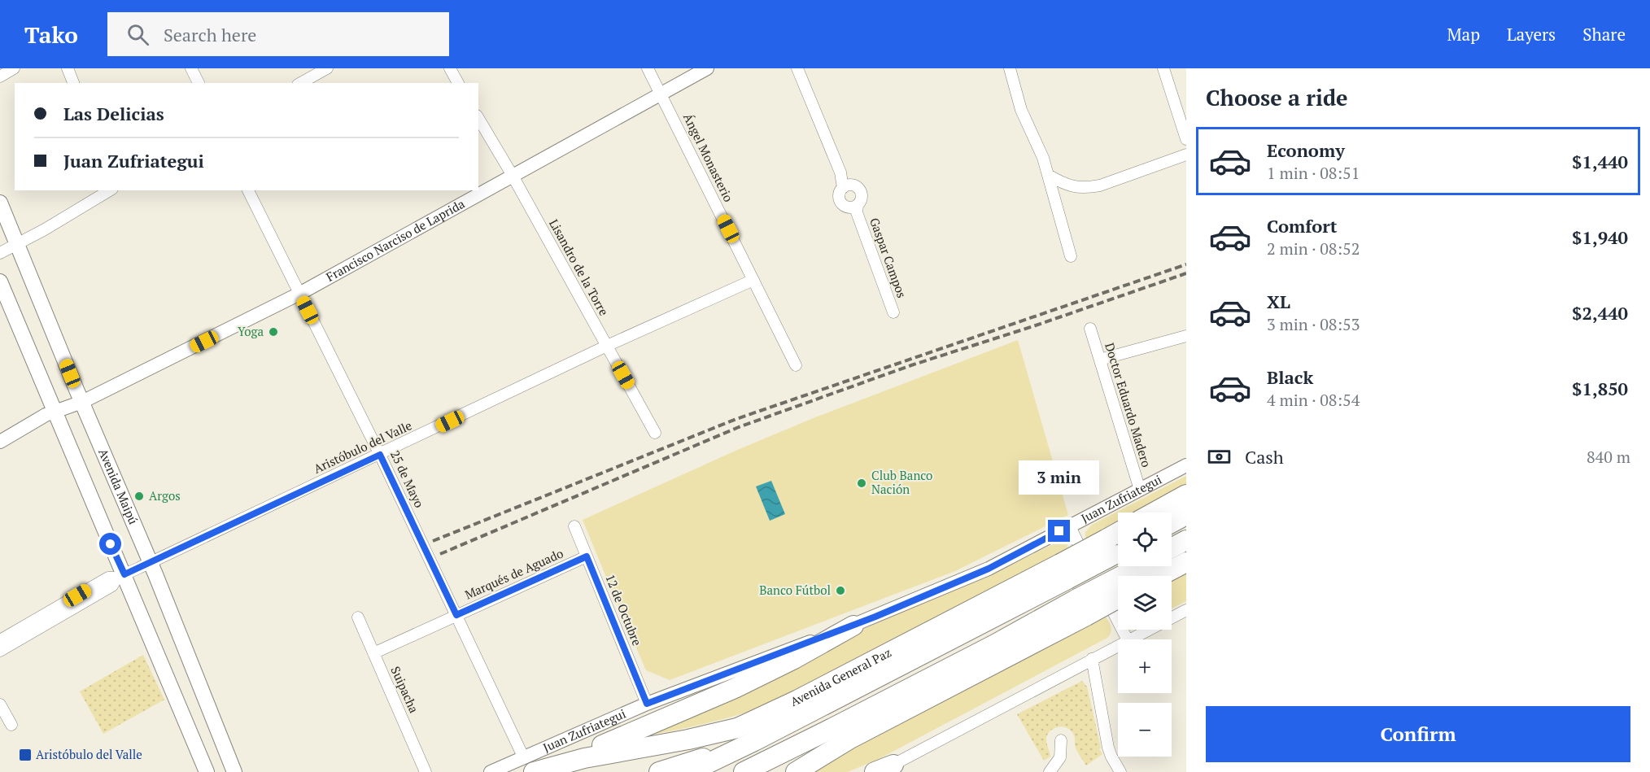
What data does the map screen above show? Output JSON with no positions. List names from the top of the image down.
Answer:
{
  "streets": {
    "highway": ["Avenida General Paz"],
    "main road": ["Avenida Maipú"],
    "street": [
      "Ángel Monasterio",
      "Francisco Narciso de Laprida",
      "Gaspar Campos",
      "Lisandro de la Torre",
      "Doctor Eduardo Madero",
      "Aristóbulo del Valle",
      "25 de Mayo",
      "Juan Zufriategui",
      "Marqués de Aguado",
      "12 de Octubre",
      "Suipacha"
    ]
  },
  "crossings": [
    ["Ángel Monasterio", "Francisco Narciso de Laprida"],
    ["Ángel Monasterio", "Aristóbulo del Valle"],
    ["Francisco Narciso de Laprida", "Lisandro de la Torre"],
    ["Francisco Narciso de Laprida", "25 de Mayo"],
    ["Francisco Narciso de Laprida", "Avenida Maipú"],
    ["Lisandro de la Torre", "Aristóbulo del Valle"],
    ["Doctor Eduardo Madero", "Juan Zufriategui"],
    ["Aristóbulo del Valle", "25 de Mayo"],
    ["Aristóbulo del Valle", "Avenida Maipú"],
    ["25 de Mayo", "Juan Zufriategui"],
    ["25 de Mayo", "Marqués de Aguado"],
    ["25 de Mayo", "Avenida General Paz"],
    ["Juan Zufriategui", "12 de Octubre"],
    ["Juan Zufriategui", "Avenida General Paz"],
    ["Marqués de Aguado", "12 de Octubre"],
    ["Marqués de Aguado", "Suipacha"]
  ],
  "places": {
    "other": [
      "Yoga",
      "Club Banco Nación",
      "Argos",
      "Banco Fútbol"
    ],
    "transit": ["Aristóbulo del Valle"]
  },
  "page": {
    "header": "Tako",
    "search": "Search here",
    "nav": ["Map", "Layers", "Share"],
    "heading": "Choose a ride",
    "banner": ["Las Delicias", "Juan Zufriategui"],
    "list": [
      {
        "name": "Economy",
        "note": "1 min · 08:51",
        "value": "$1,440"
      },
      {
        "name": "Comfort",
        "note": "2 min · 08:52",
        "value": "$1,940"
      },
      {
        "name": "XL",
        "note": "3 min · 08:53",
        "value": "$2,440"
      },
      {
        "name": "Black",
        "note": "4 min · 08:54",
        "value": "$1,850"
      }
    ],
    "pay": ["Cash", "840 m"],
    "bubble": "3 min",
    "map_buttons": ["+", "−"],
    "buttons": "Confirm"
  }
}
